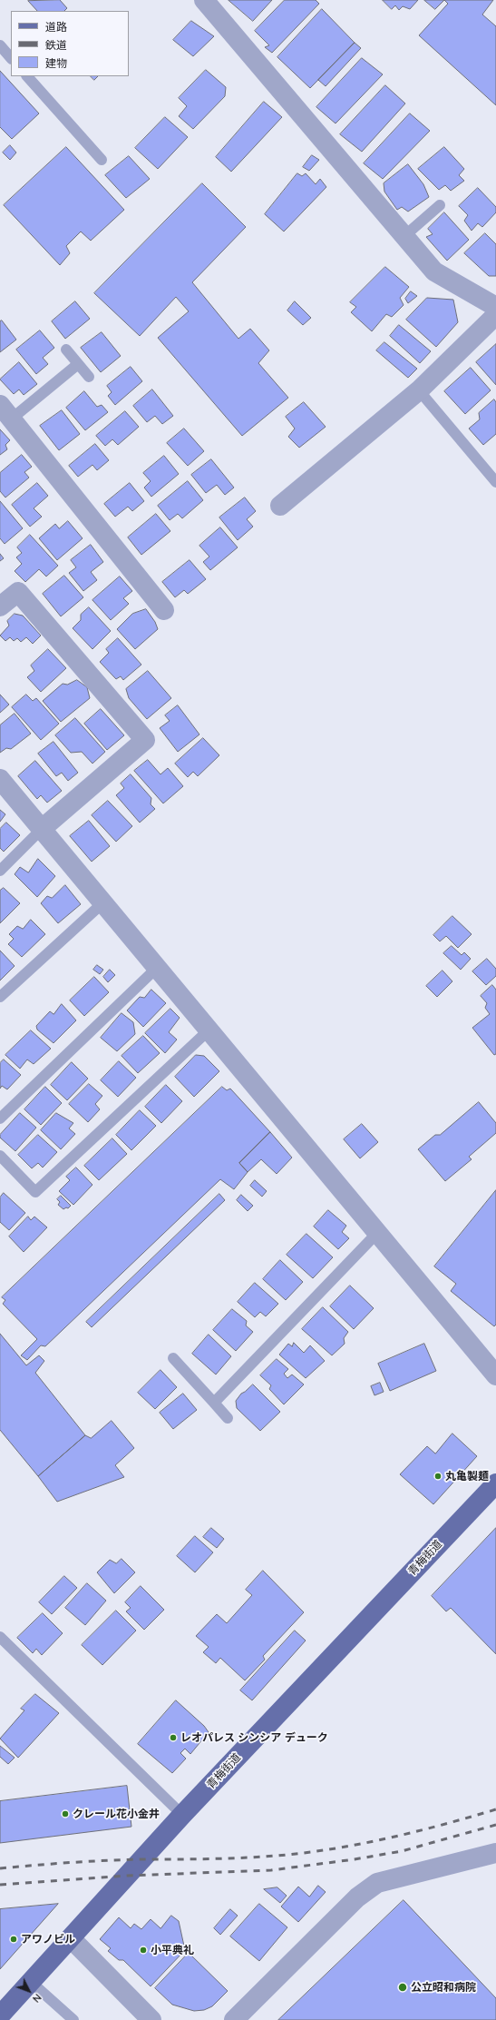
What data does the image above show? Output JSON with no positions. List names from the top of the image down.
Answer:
{
  "streets": {
    "main road": ["青梅街道"]
  },
  "places": [
    "丸亀製麺",
    "レオパレス シンシア デューク",
    "クレール花小金井",
    "アワノビル",
    "小平典礼",
    "公立昭和病院"
  ],
  "legend": ["道路", "鉄道", "建物"],
  "north": "bottom right"
}
